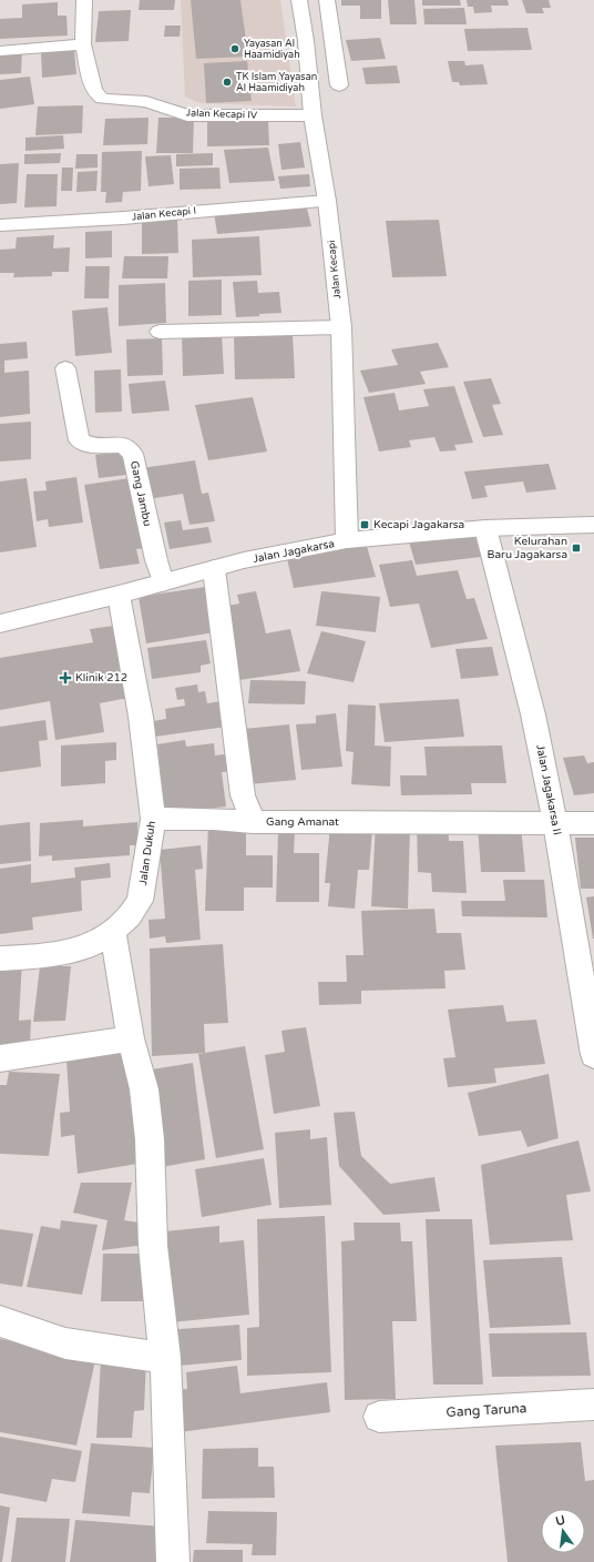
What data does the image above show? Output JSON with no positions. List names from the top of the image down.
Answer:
{
  "streets": {
    "street": [
      "Jalan Kecapi IV",
      "Jalan Kecapi I",
      "Jalan Kecapi",
      "Gang Jambu",
      "Jalan Jagakarsa",
      "Jalan Jagakarsa II",
      "Gang Amanat",
      "Jalan Dukuh",
      "Gang Taruna"
    ]
  },
  "crossings": [
    ["Jalan Kecapi IV", "Jalan Kecapi"],
    ["Jalan Kecapi I", "Jalan Kecapi"],
    ["Jalan Kecapi", "Jalan Jagakarsa"],
    ["Gang Jambu", "Jalan Jagakarsa"],
    ["Jalan Jagakarsa", "Jalan Jagakarsa II"],
    ["Jalan Jagakarsa", "Gang Amanat"],
    ["Jalan Jagakarsa", "Jalan Dukuh"],
    ["Jalan Jagakarsa II", "Gang Amanat"]
  ],
  "places": {
    "other": ["Yayasan Al Haamidiyah", "TK Islam Yayasan Al Haamidiyah"],
    "transit": ["Kecapi Jagakarsa", "Kelurahan Baru Jagakarsa"],
    "health": ["Klinik 212"]
  },
  "north": "top"
}
